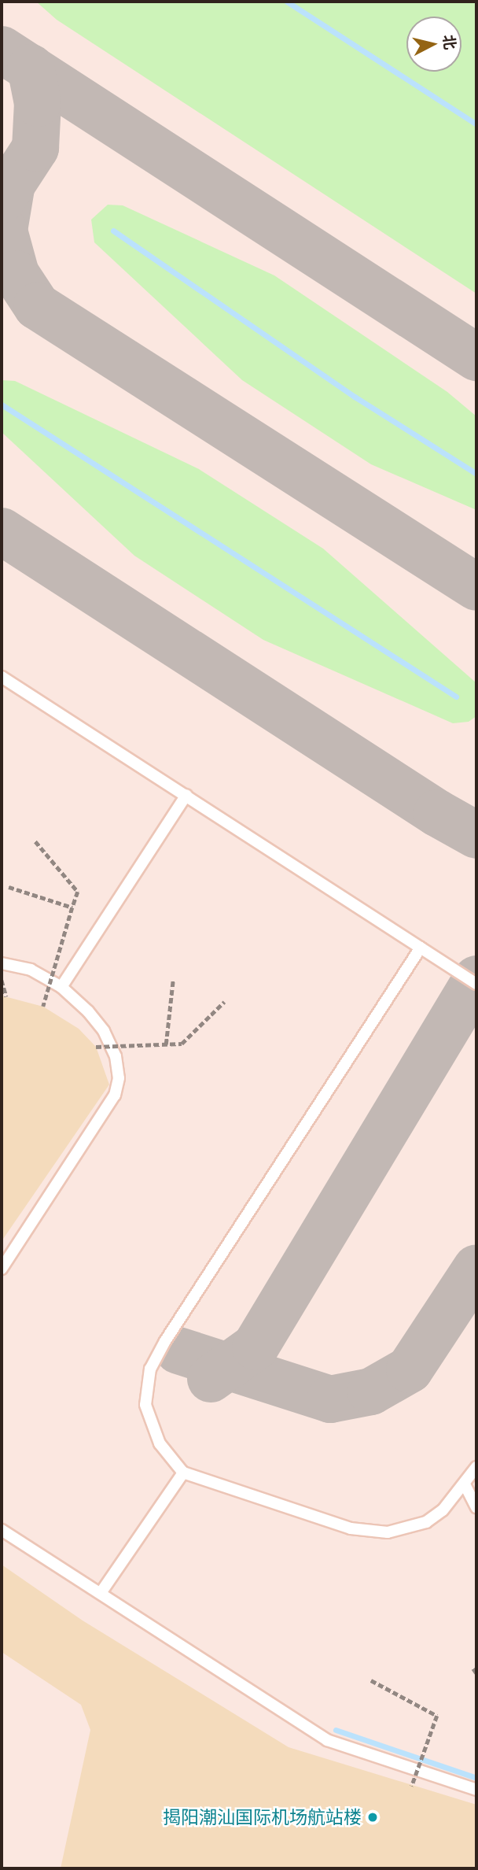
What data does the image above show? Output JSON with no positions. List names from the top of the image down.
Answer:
{
  "places": ["揭阳潮汕国际机场航站楼"],
  "north": "right"
}
